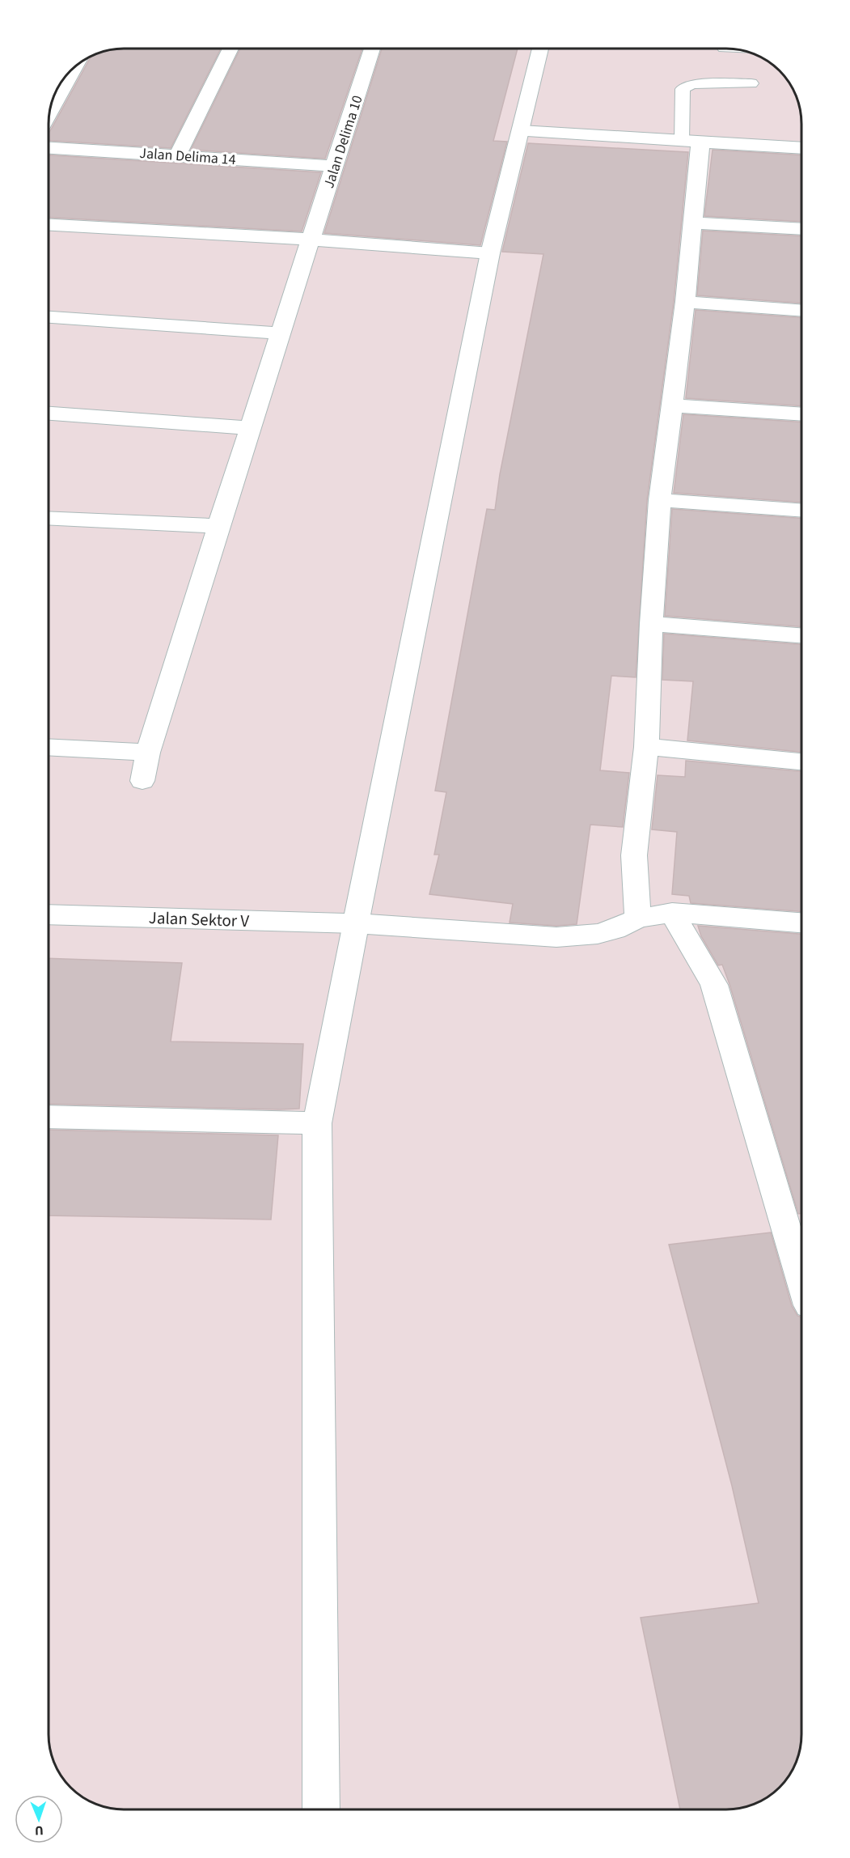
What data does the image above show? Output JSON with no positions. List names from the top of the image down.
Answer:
{
  "streets": {
    "street": ["Jalan Delima 10", "Jalan Delima 14", "Jalan Sektor V"]
  },
  "crossings": [
    ["Jalan Delima 10", "Jalan Delima 14"]
  ],
  "north": "bottom"
}
